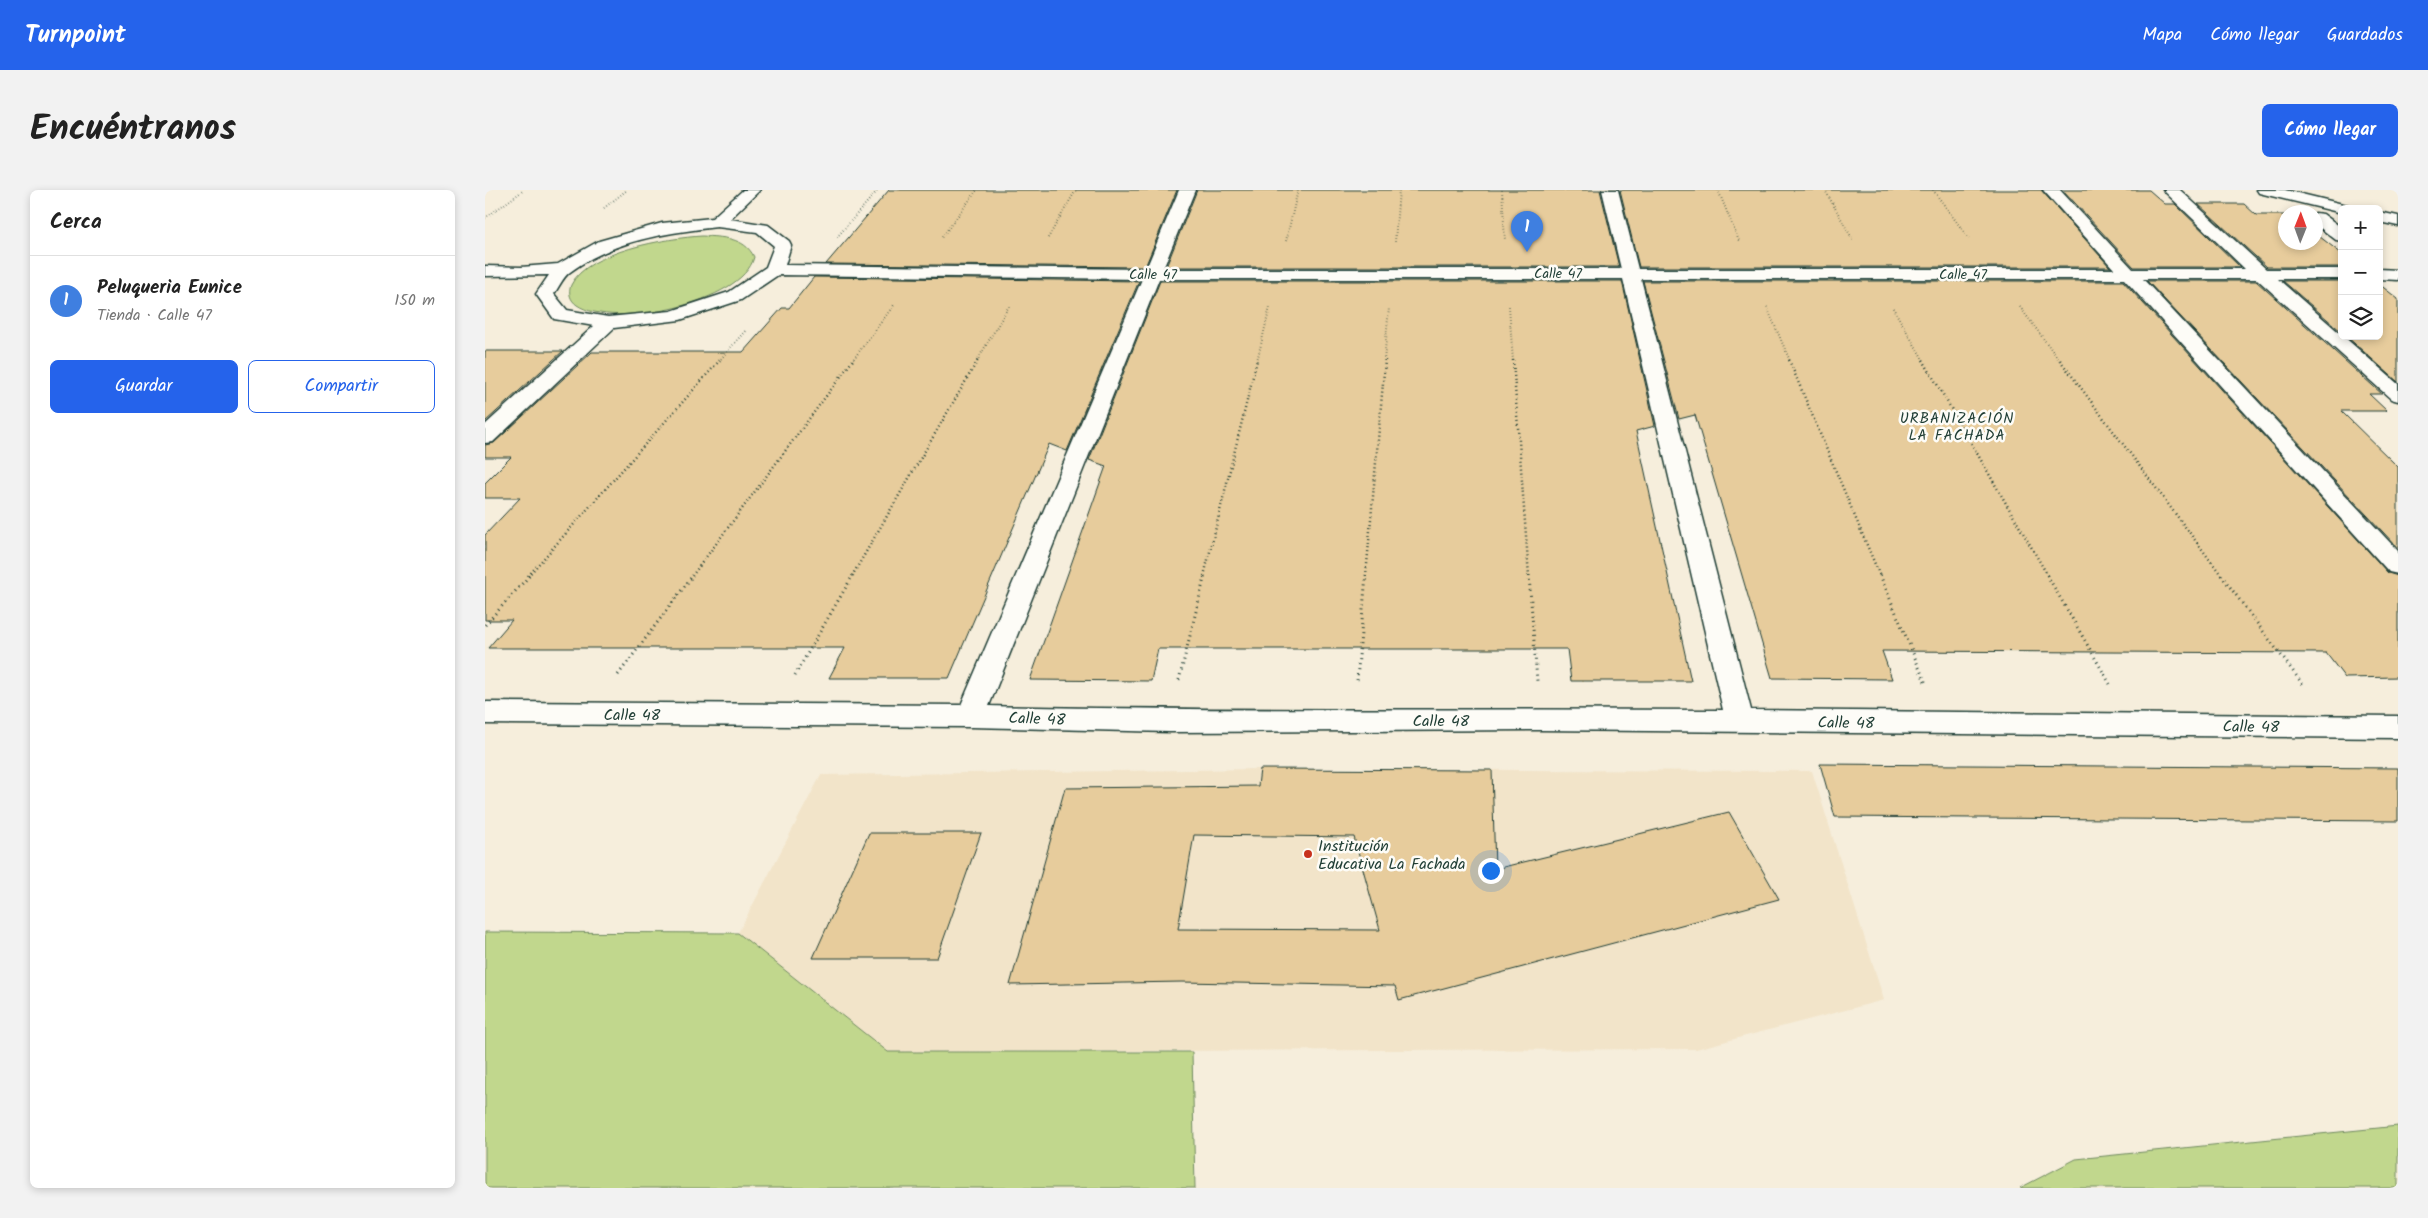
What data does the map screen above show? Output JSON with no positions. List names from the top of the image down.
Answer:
{
  "streets": {
    "street": ["Calle 47", "Calle 48"]
  },
  "districts": ["URBANIZACIÓN LA FACHADA"],
  "places": ["Institución Educativa La Fachada"],
  "north": "top",
  "page": {
    "header": "Turnpoint",
    "nav": ["Mapa", "Cómo llegar", "Guardados"],
    "title": "Encuéntranos",
    "buttons": [
      "Cómo llegar",
      ["Guardar", "Compartir"]
    ],
    "heading": "Cerca",
    "map_buttons": ["+", "−"],
    "pins": "1",
    "list": [
      {
        "mark": "1",
        "name": "Peluqueria Eunice",
        "note": "Tienda · Calle 47",
        "value": "150 m"
      }
    ]
  }
}
